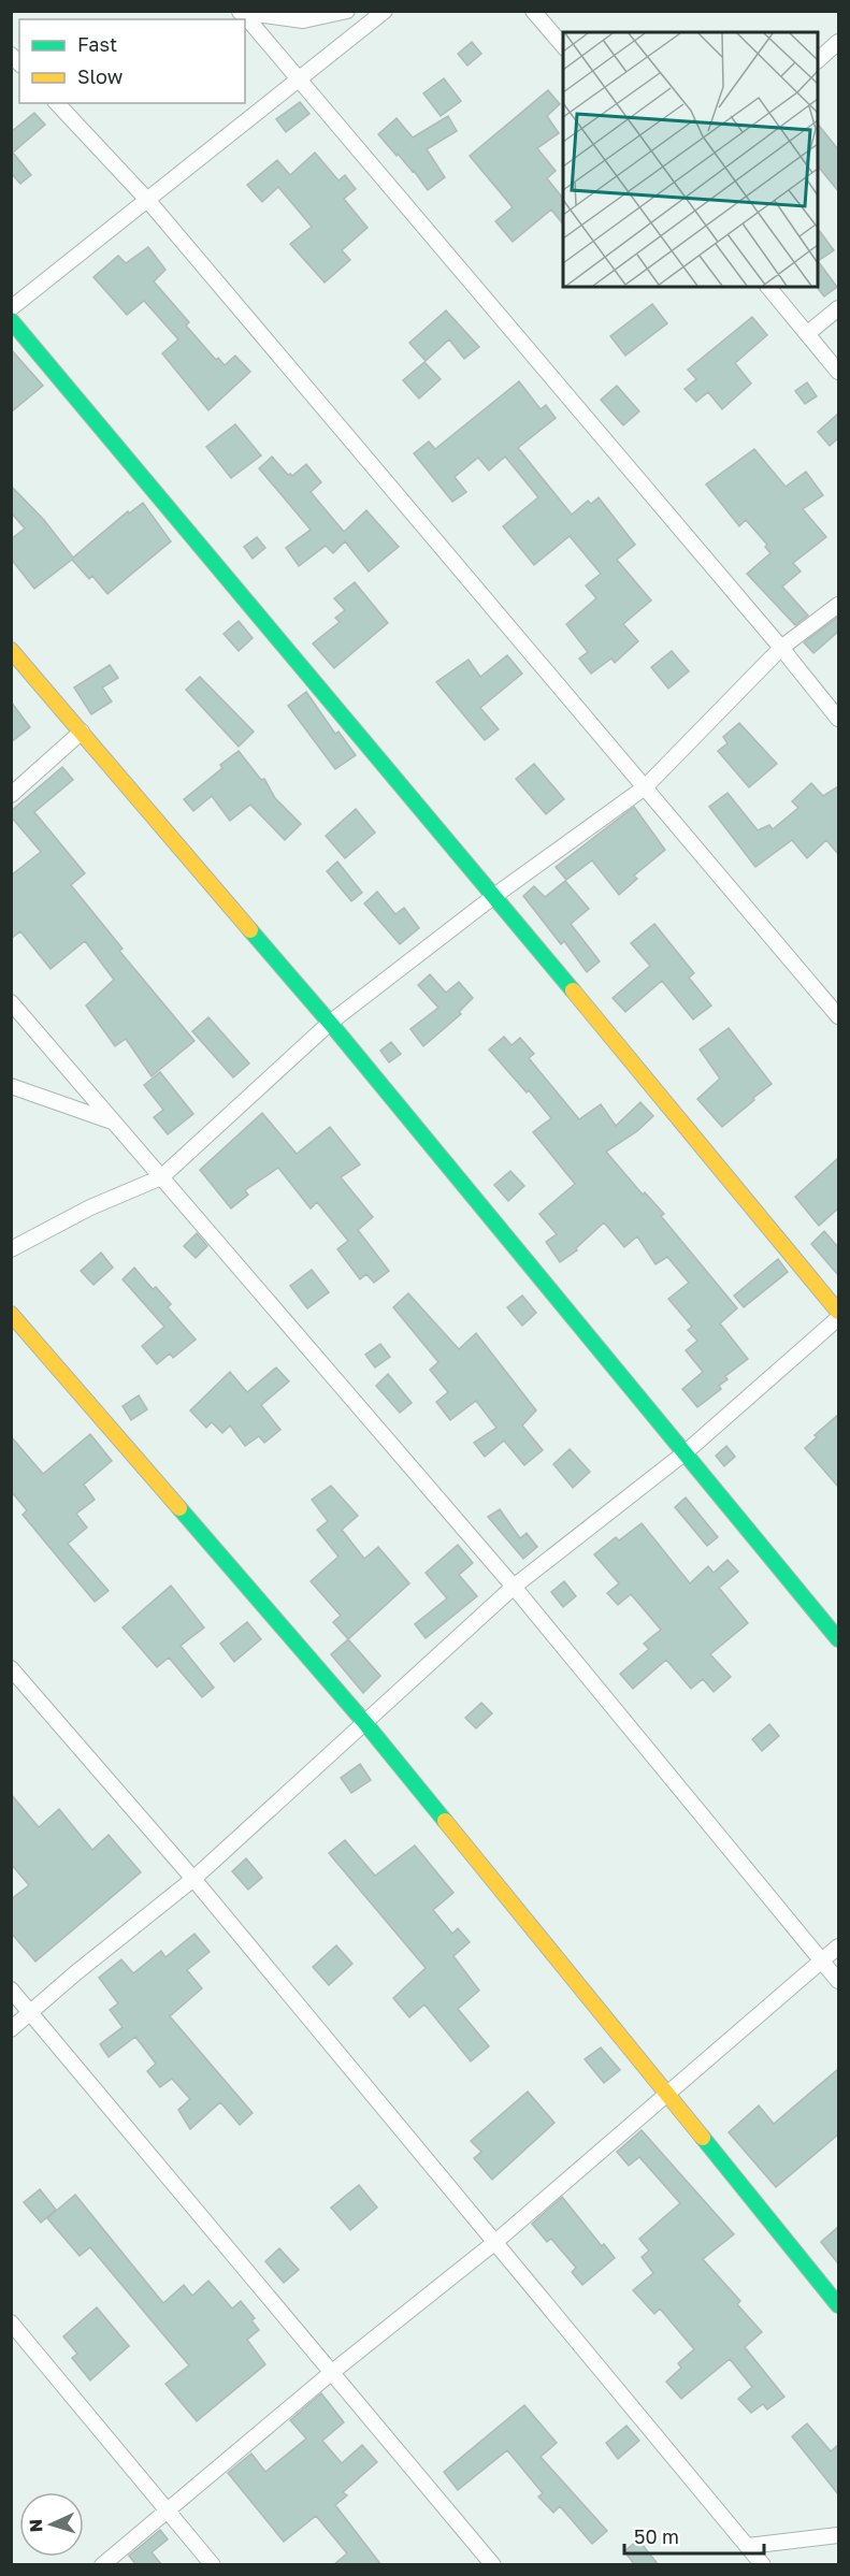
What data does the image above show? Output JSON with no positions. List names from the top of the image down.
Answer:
{
  "legend": ["Fast", "Slow"],
  "scale_bar": "50 m",
  "north": "left"
}
